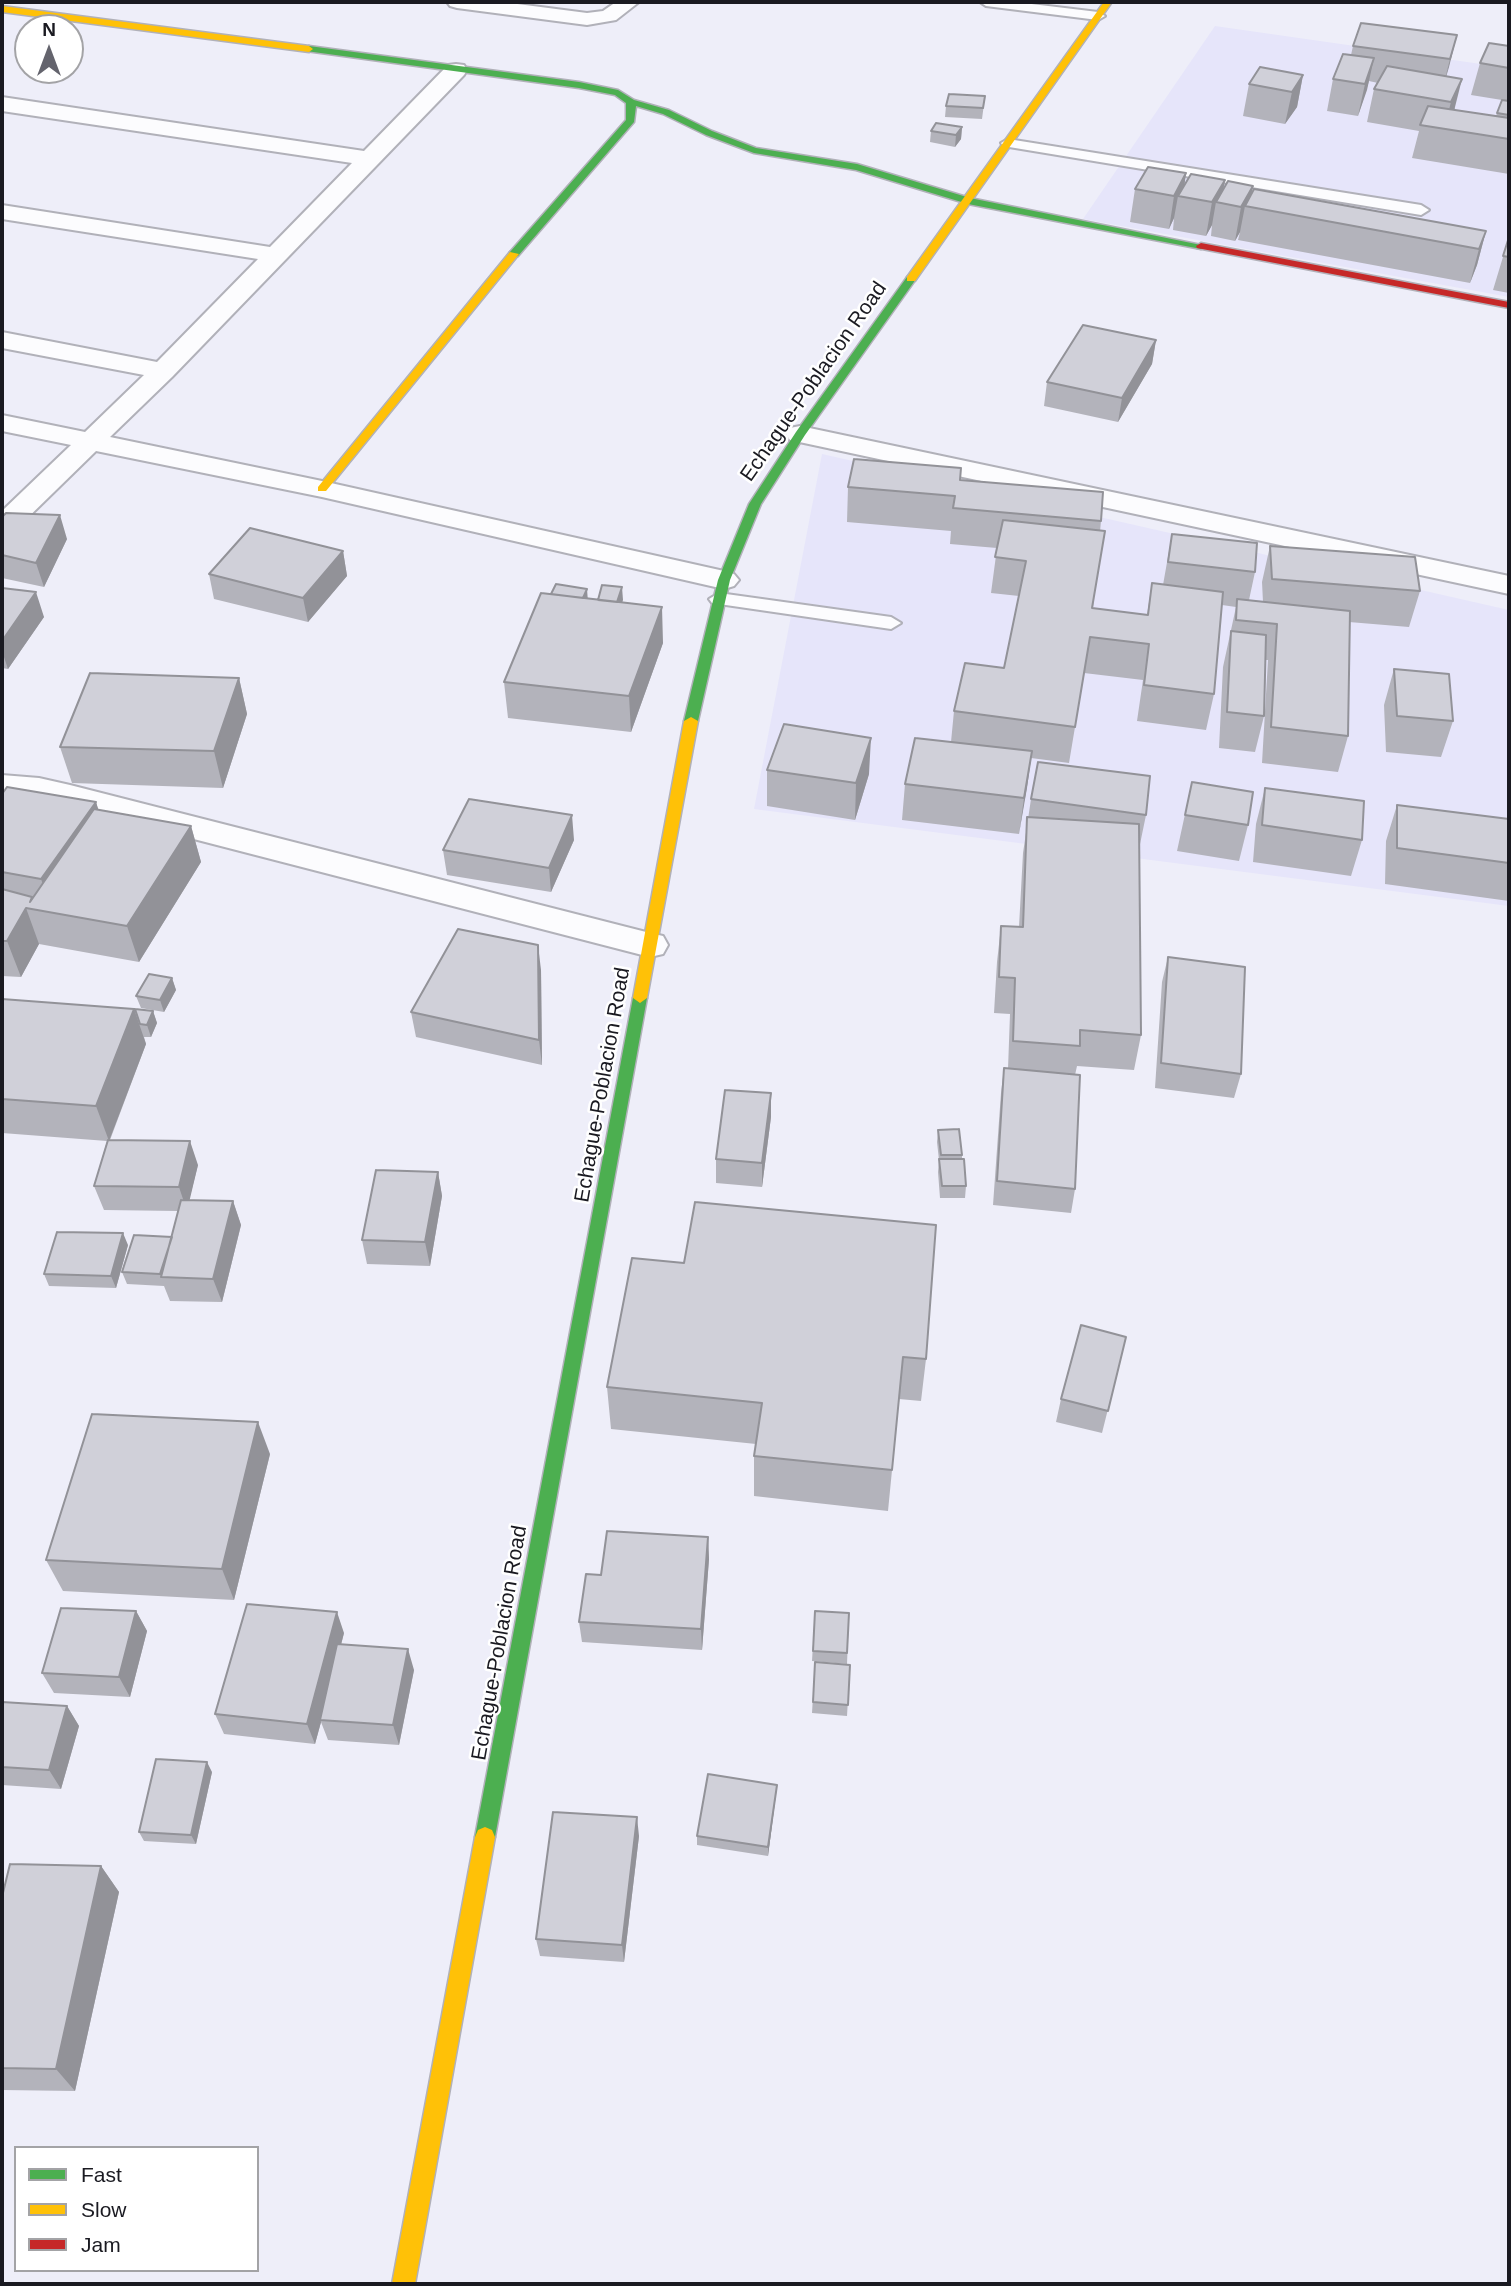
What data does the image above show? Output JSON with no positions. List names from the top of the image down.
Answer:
{
  "streets": {
    "street": ["Echague-Poblacion Road"]
  },
  "legend": ["Fast", "Slow", "Jam"],
  "north": "top"
}
